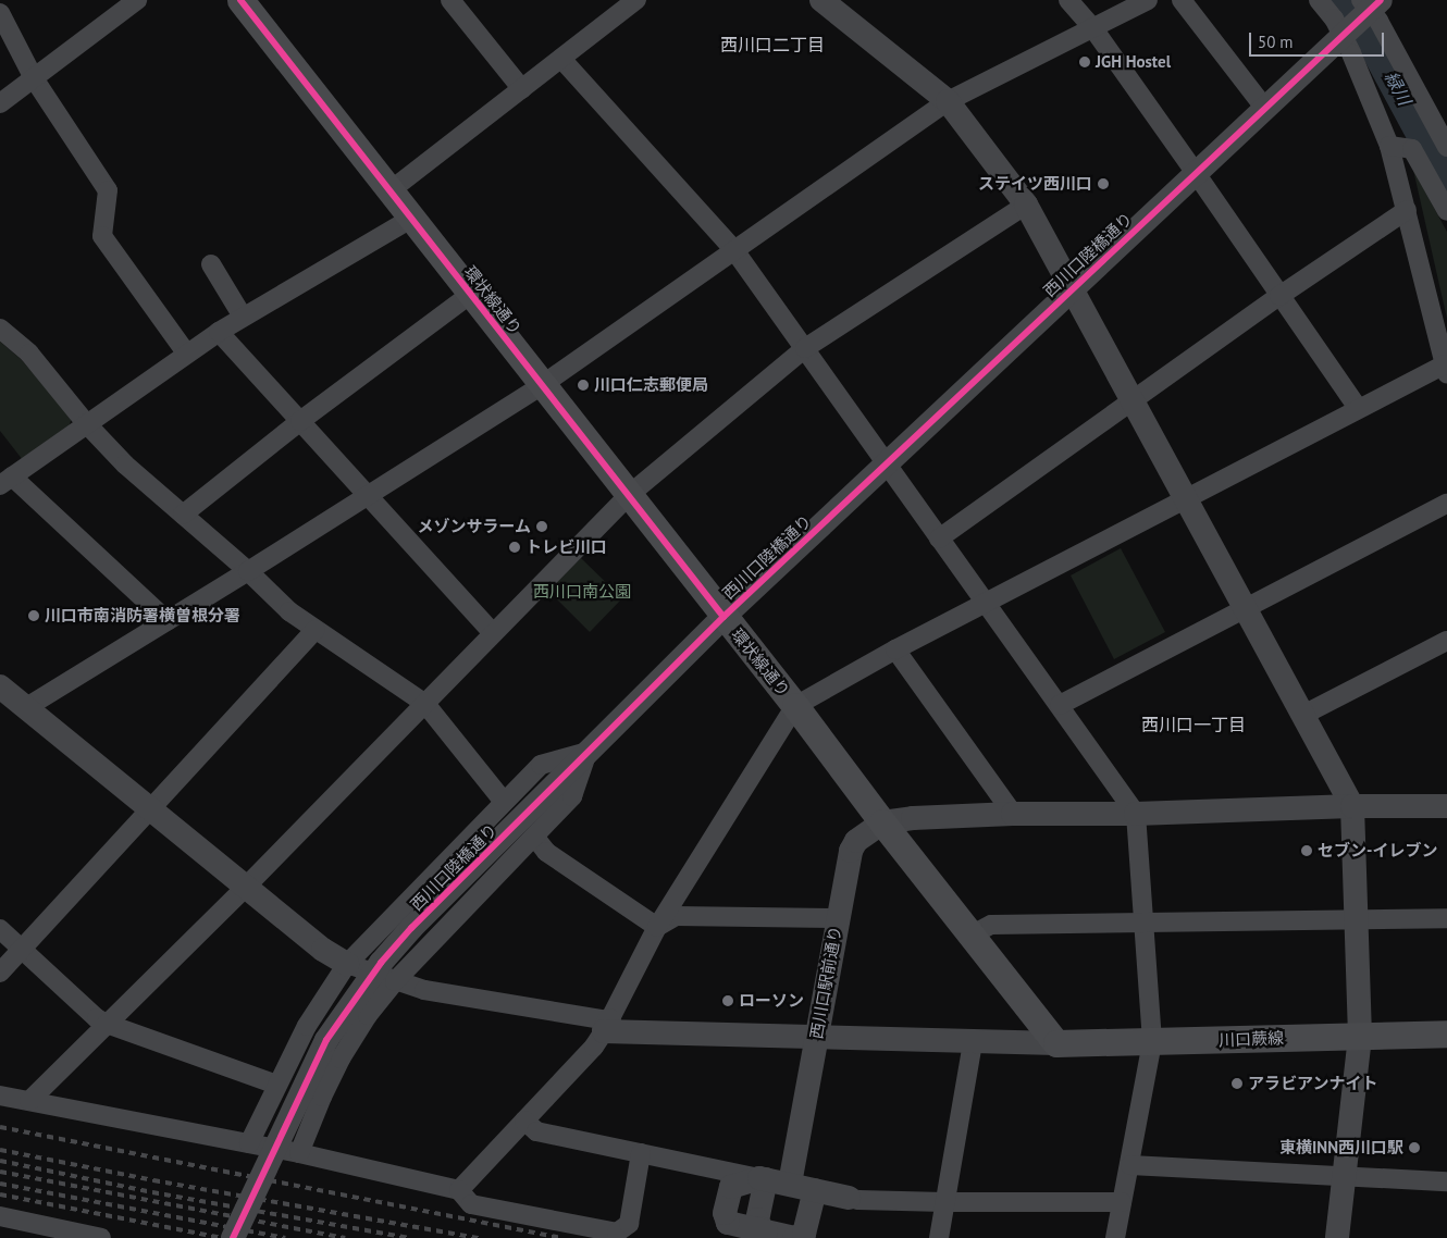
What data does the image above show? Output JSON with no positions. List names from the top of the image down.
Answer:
{
  "streets": {
    "main road": ["環状線通り", "川口蕨線"],
    "street": ["西川口陸橋通り", "西川口駅前通り"]
  },
  "crossings": [
    ["西川口陸橋通り", "環状線通り"],
    ["環状線通り", "西川口駅前通り"],
    ["環状線通り", "川口蕨線"]
  ],
  "districts": ["西川口二丁目", "西川口一丁目"],
  "water": ["緑川"],
  "parks": ["西川口南公園"],
  "places": [
    "JGH Hostel",
    "ステイツ西川口",
    "川口仁志郵便局",
    "メゾンサラーム",
    "トレビ川口",
    "川口市南消防署横曽根分署",
    "セブン-イレブン",
    "ローソン",
    "アラビアンナイト",
    "東横INN西川口駅"
  ],
  "scale_bar": "50 m"
}
